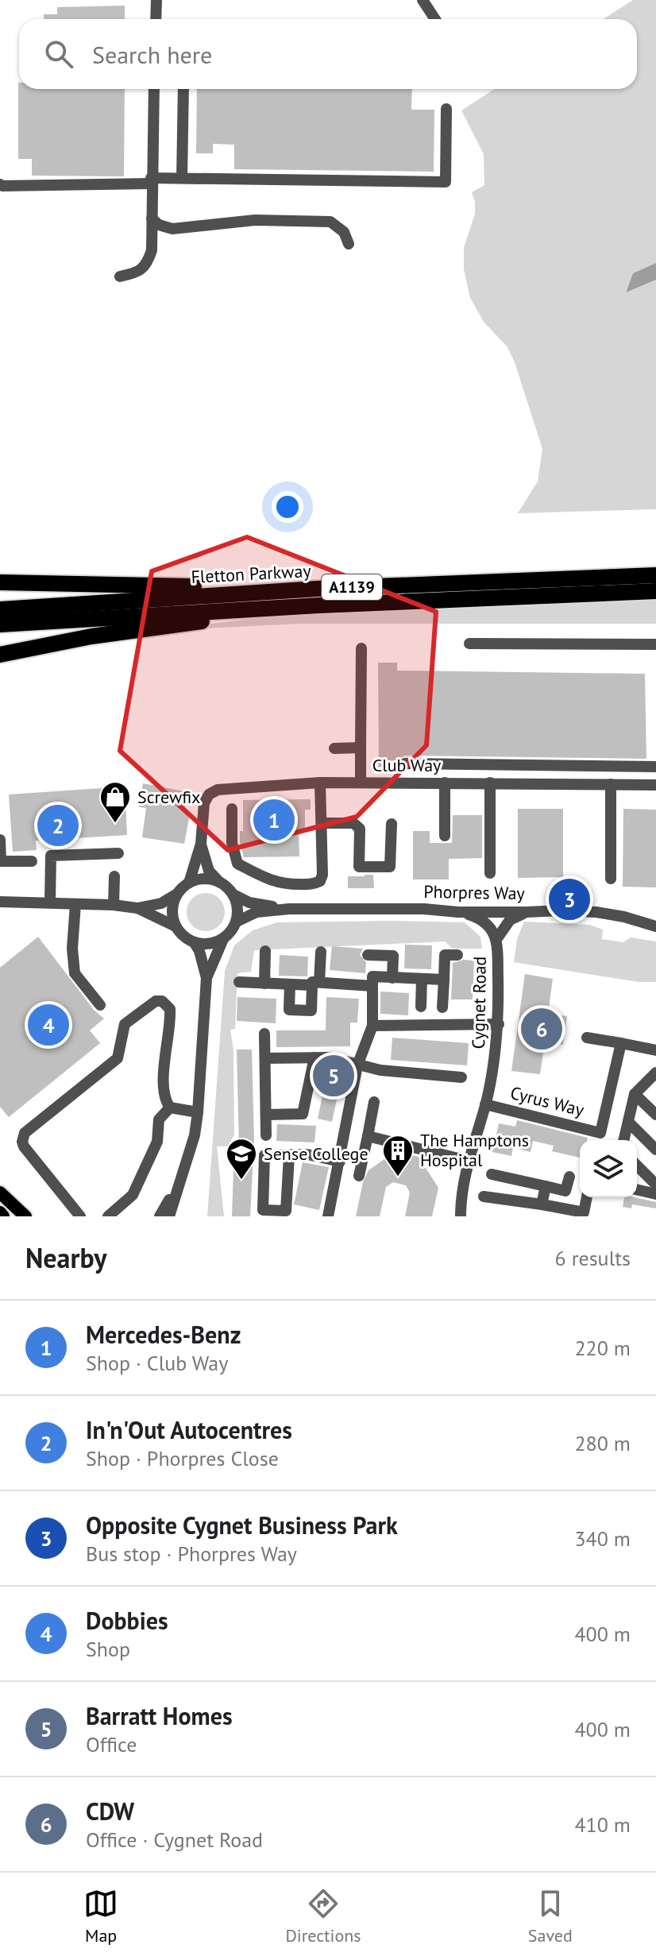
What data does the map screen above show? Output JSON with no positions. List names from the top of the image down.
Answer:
{
  "streets": {
    "highway": ["Fletton Parkway", "A1139"],
    "street": [
      "Club Way",
      "Phorpres Way",
      "Cygnet Road",
      "Cyrus Way"
    ]
  },
  "crossings": [
    ["Club Way", "Phorpres Way"],
    ["Phorpres Way", "Cygnet Road"],
    ["Cygnet Road", "Cyrus Way"]
  ],
  "places": {
    "shop": ["Screwfix"],
    "building": ["The Hamptons Hospital"],
    "school or university": ["Sense College"]
  },
  "page": {
    "search": "Search here",
    "pins": [
      "1",
      "2",
      "3",
      "4",
      "6",
      "5"
    ],
    "heading": ["Nearby", "6 results"],
    "list": [
      {
        "mark": "1",
        "name": "Mercedes-Benz",
        "note": "Shop · Club Way",
        "value": "220 m"
      },
      {
        "mark": "2",
        "name": "In'n'Out Autocentres",
        "note": "Shop · Phorpres Close",
        "value": "280 m"
      },
      {
        "mark": "3",
        "name": "Opposite Cygnet Business Park",
        "note": "Bus stop · Phorpres Way",
        "value": "340 m"
      },
      {
        "mark": "4",
        "name": "Dobbies",
        "note": "Shop",
        "value": "400 m"
      },
      {
        "mark": "5",
        "name": "Barratt Homes",
        "note": "Office",
        "value": "400 m"
      },
      {
        "mark": "6",
        "name": "CDW",
        "note": "Office · Cygnet Road",
        "value": "410 m"
      }
    ],
    "nav": ["Map", "Directions", "Saved"]
  }
}
